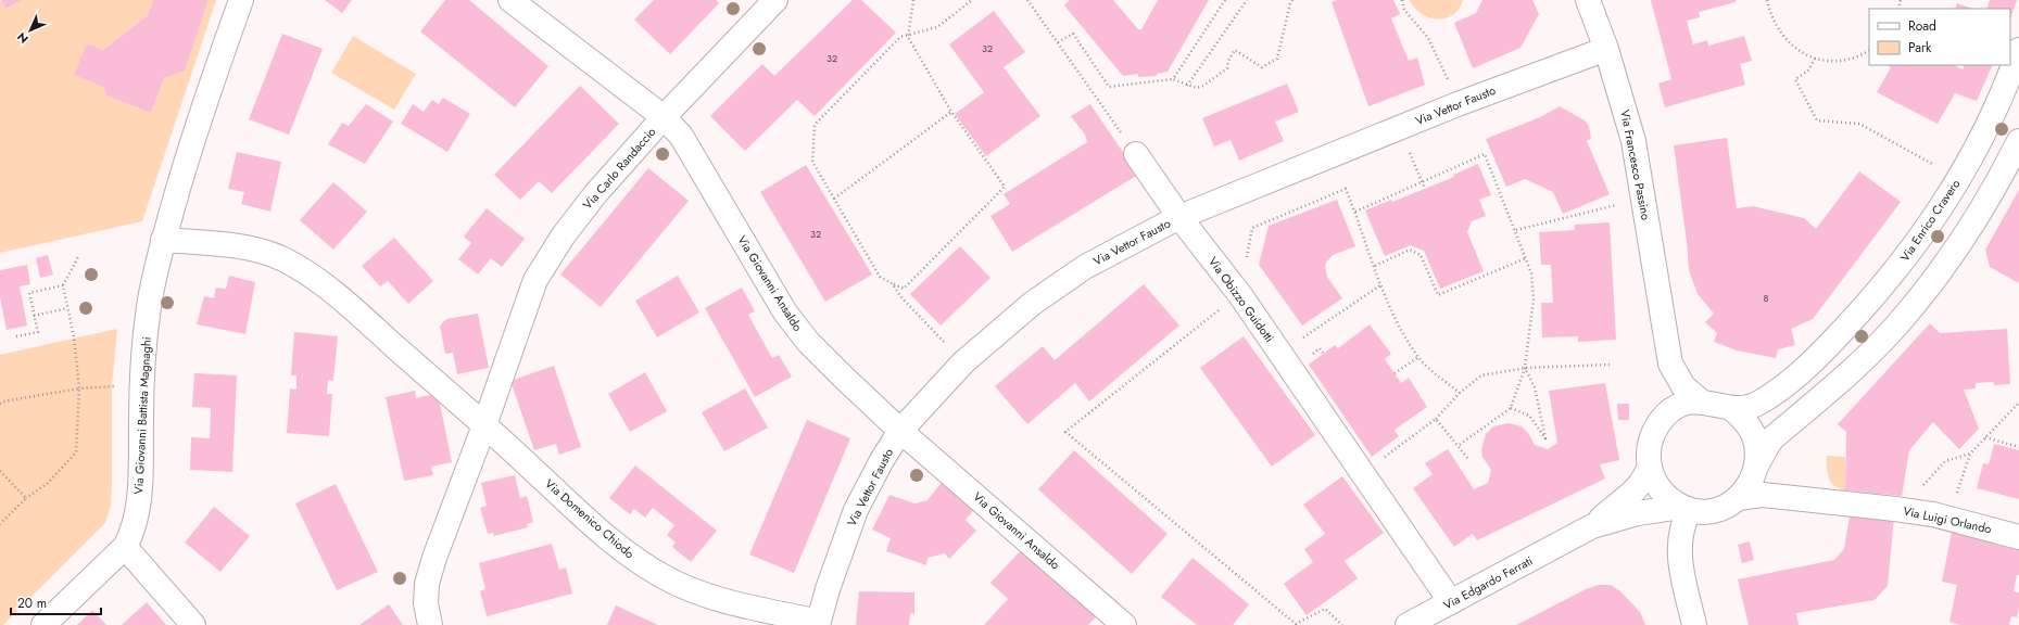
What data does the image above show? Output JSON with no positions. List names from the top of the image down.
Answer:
{
  "streets": {
    "street": [
      "Via Vettor Fausto",
      "Via Francesco Passino",
      "Via Carlo Randaccio",
      "Via Enrico Cravero",
      "Via Giovanni Ansaldo",
      "Via Obizzo Guidotti",
      "Via Giovanni Battista Magnaghi",
      "Via Domenico Chiodo",
      "Via Luigi Orlando",
      "Via Edgardo Ferrati"
    ]
  },
  "crossings": [
    ["Via Vettor Fausto", "Via Francesco Passino"],
    ["Via Vettor Fausto", "Via Giovanni Ansaldo"],
    ["Via Vettor Fausto", "Via Obizzo Guidotti"],
    ["Via Vettor Fausto", "Via Domenico Chiodo"],
    ["Via Francesco Passino", "Via Enrico Cravero"],
    ["Via Francesco Passino", "Via Luigi Orlando"],
    ["Via Carlo Randaccio", "Via Giovanni Ansaldo"],
    ["Via Carlo Randaccio", "Via Domenico Chiodo"],
    ["Via Enrico Cravero", "Via Luigi Orlando"],
    ["Via Obizzo Guidotti", "Via Edgardo Ferrati"],
    ["Via Giovanni Battista Magnaghi", "Via Domenico Chiodo"]
  ],
  "house_numbers": [
    "32",
    "32",
    "32",
    "8"
  ],
  "legend": ["Road", "Park"],
  "scale_bar": "20 m",
  "north": "bottom left"
}
